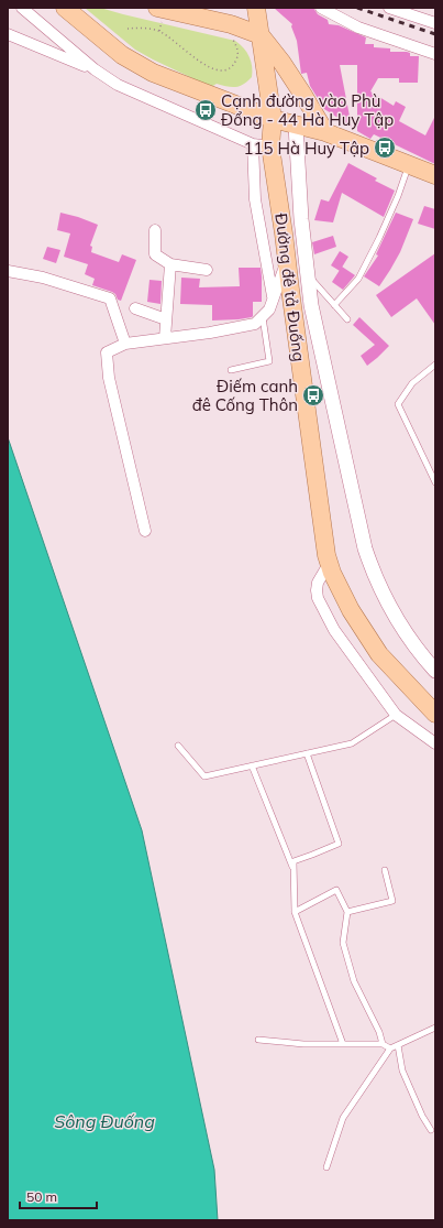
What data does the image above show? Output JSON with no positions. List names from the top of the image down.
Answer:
{
  "streets": {
    "main road": ["Đường đê tả Đuống"]
  },
  "water": ["Sông Đuống"],
  "places": {
    "bus stop": ["Cạnh đường vào Phù Đổng - 44 Hà Huy Tập", "115 Hà Huy Tập", "Điếm canh đê Cống Thôn"]
  },
  "scale_bar": "50 m"
}
